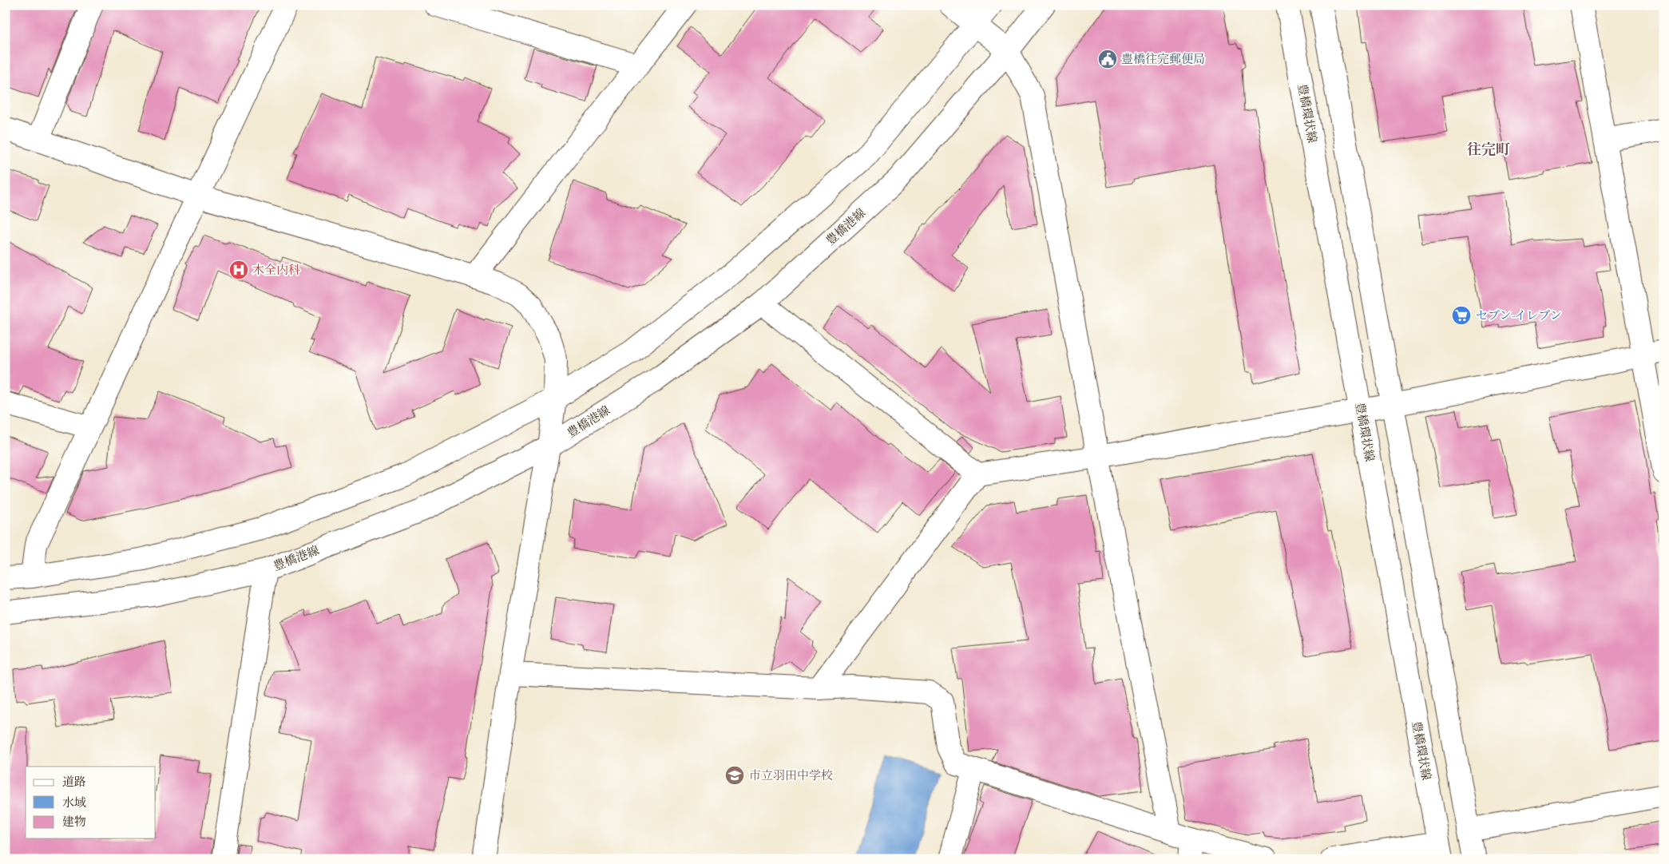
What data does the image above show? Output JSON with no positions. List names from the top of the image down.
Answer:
{
  "streets": {
    "street": ["豊橋環状線", "豊橋港線"]
  },
  "districts": ["往完町"],
  "places": {
    "public building": ["豊橋往完郵便局"],
    "hospital": ["木全内科"],
    "supermarket": ["セブン-イレブン"],
    "school or university": ["市立羽田中学校"]
  },
  "legend": ["道路", "水域", "建物"]
}
